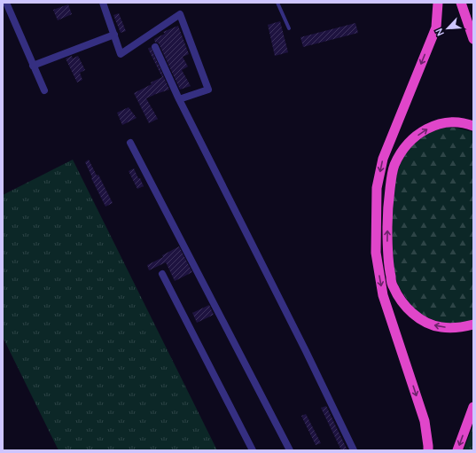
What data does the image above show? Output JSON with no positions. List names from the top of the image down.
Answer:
{
  "north": "bottom left"
}
